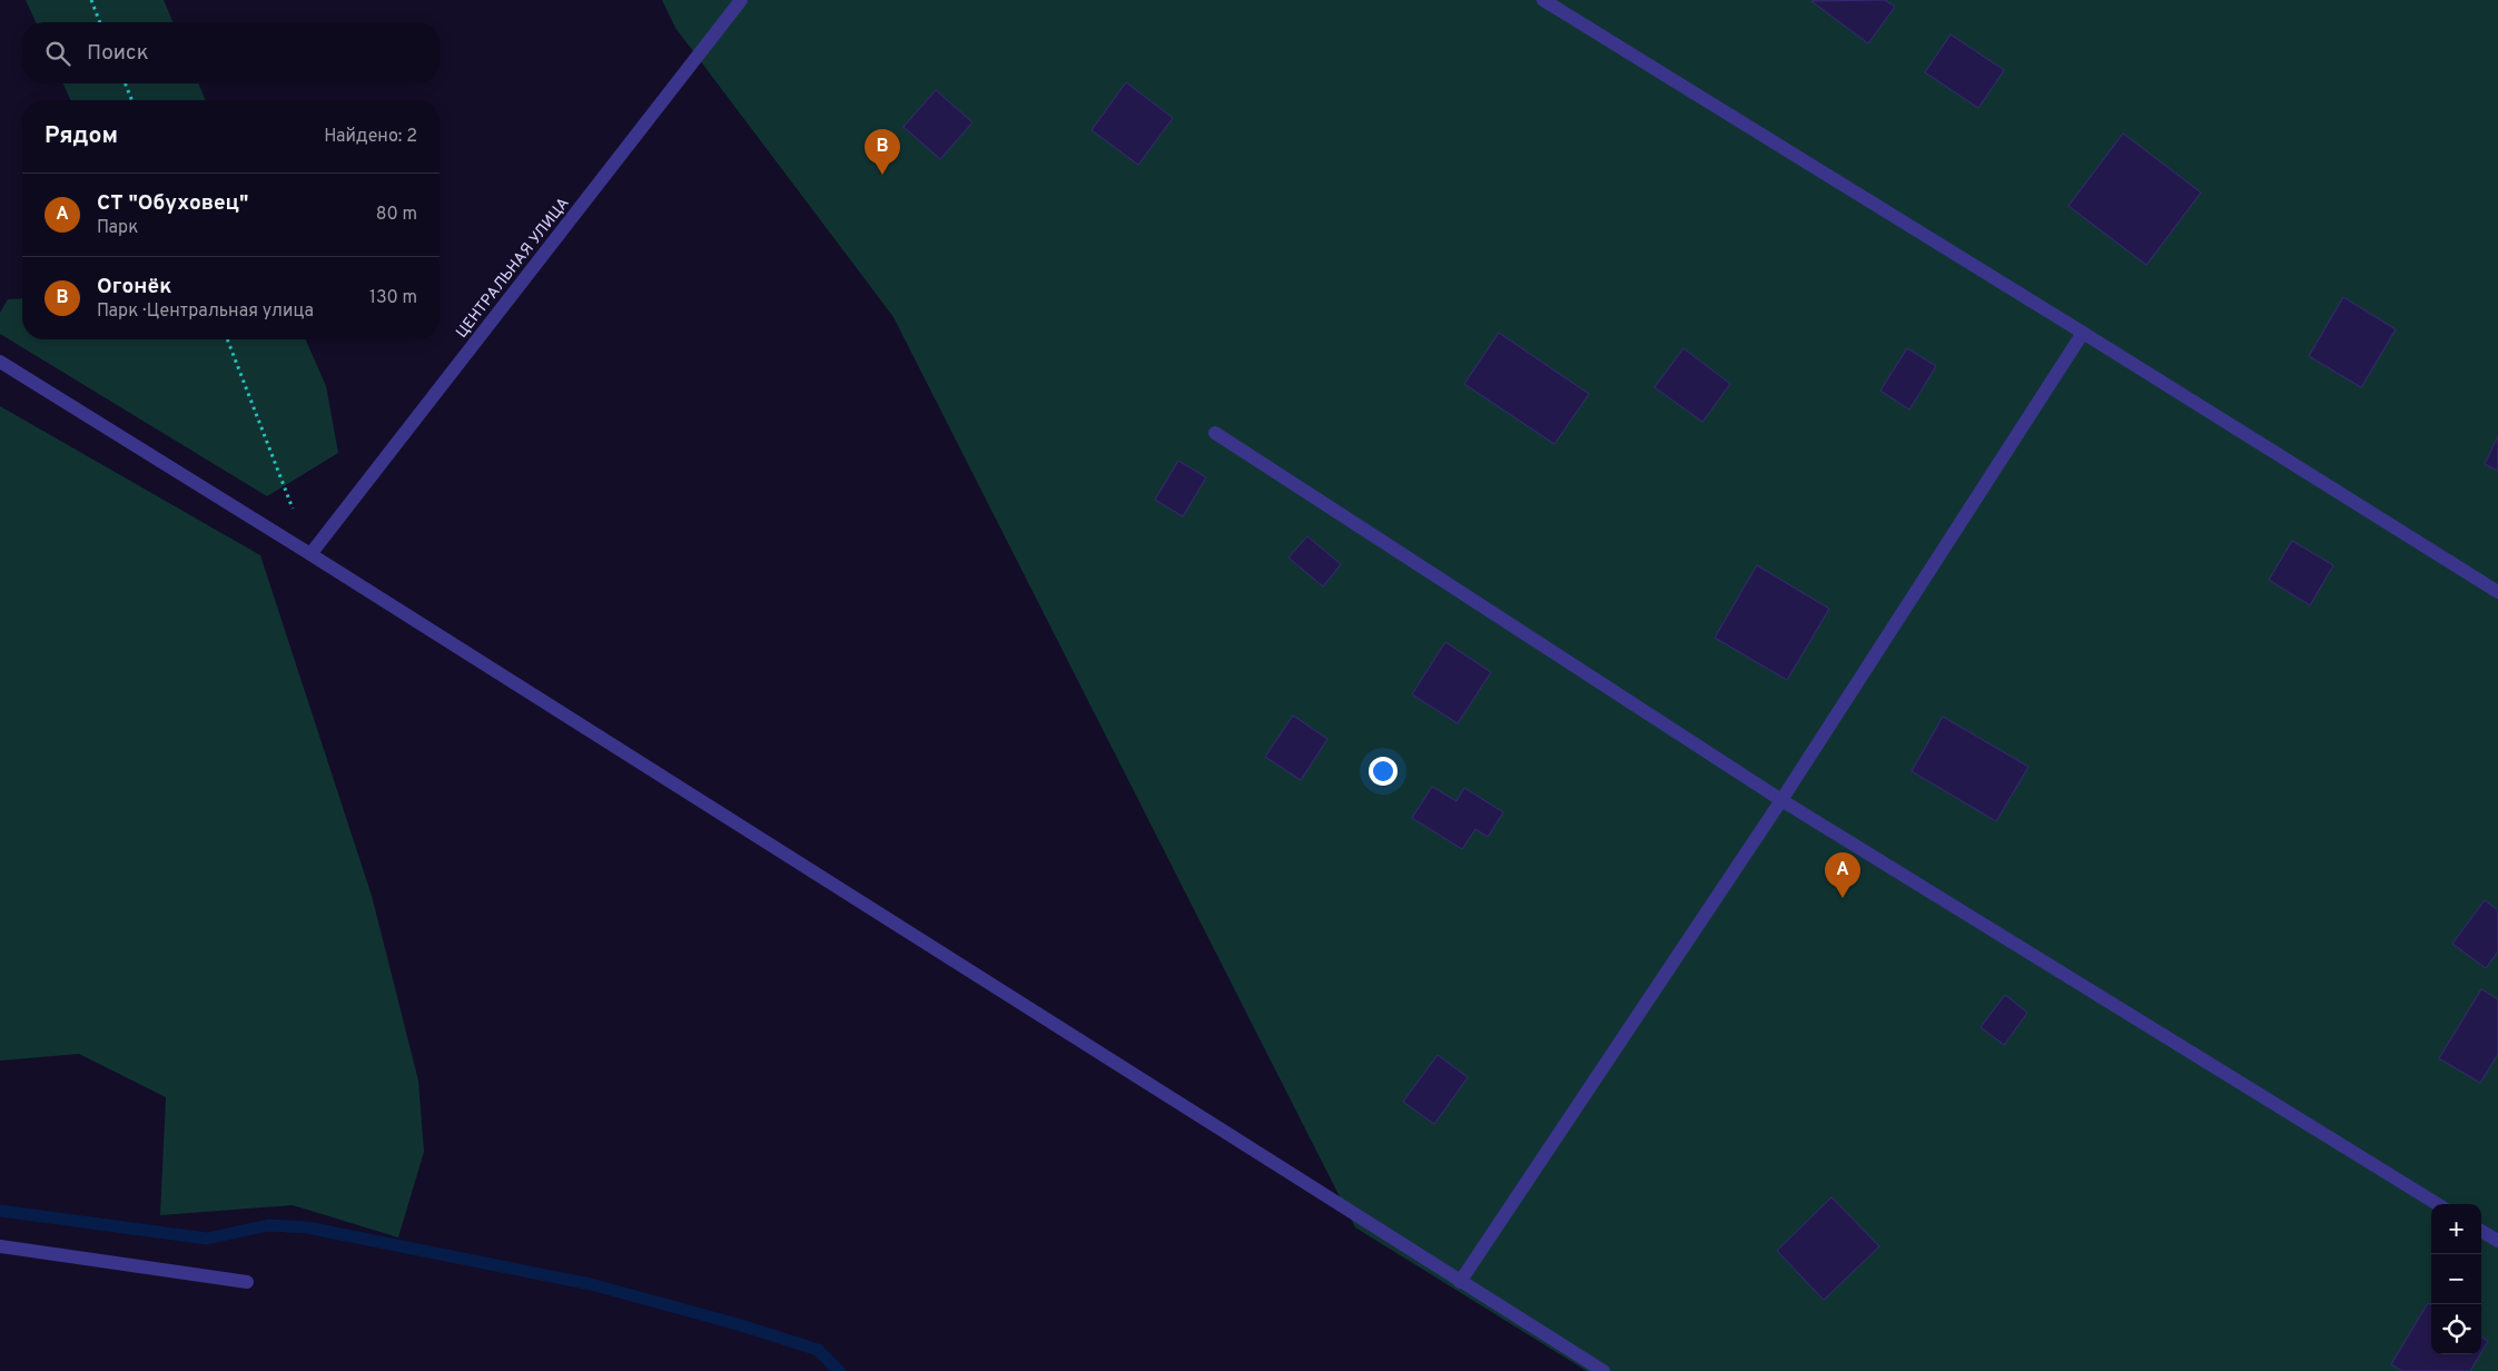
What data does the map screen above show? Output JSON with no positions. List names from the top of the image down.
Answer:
{
  "streets": {
    "street": ["ЦЕНТРАЛЬНАЯ УЛИЦА"]
  },
  "page": {
    "search": "Поиск",
    "heading": ["Рядом", "Найдено: 2"],
    "pins": ["B", "A"],
    "list": [
      {
        "mark": "A",
        "name": "СТ \"Обуховец\"",
        "note": "Парк",
        "value": "80 m"
      },
      {
        "mark": "B",
        "name": "Огонёк",
        "note": "Парк · Центральная улица",
        "value": "130 m"
      }
    ],
    "map_buttons": ["+", "−"]
  }
}
